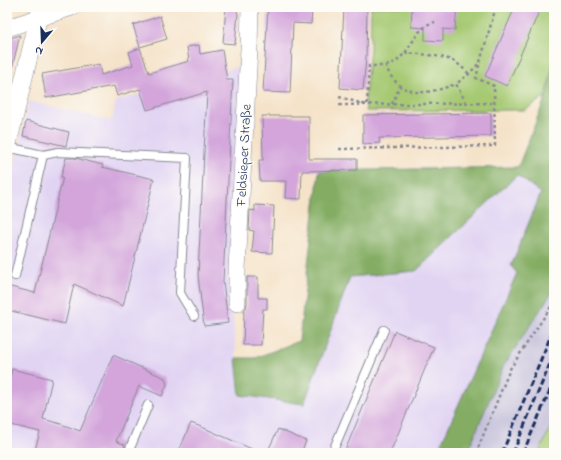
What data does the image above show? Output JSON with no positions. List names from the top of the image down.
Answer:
{
  "streets": {
    "street": ["Feldsieper Straße"]
  },
  "north": "bottom"
}
